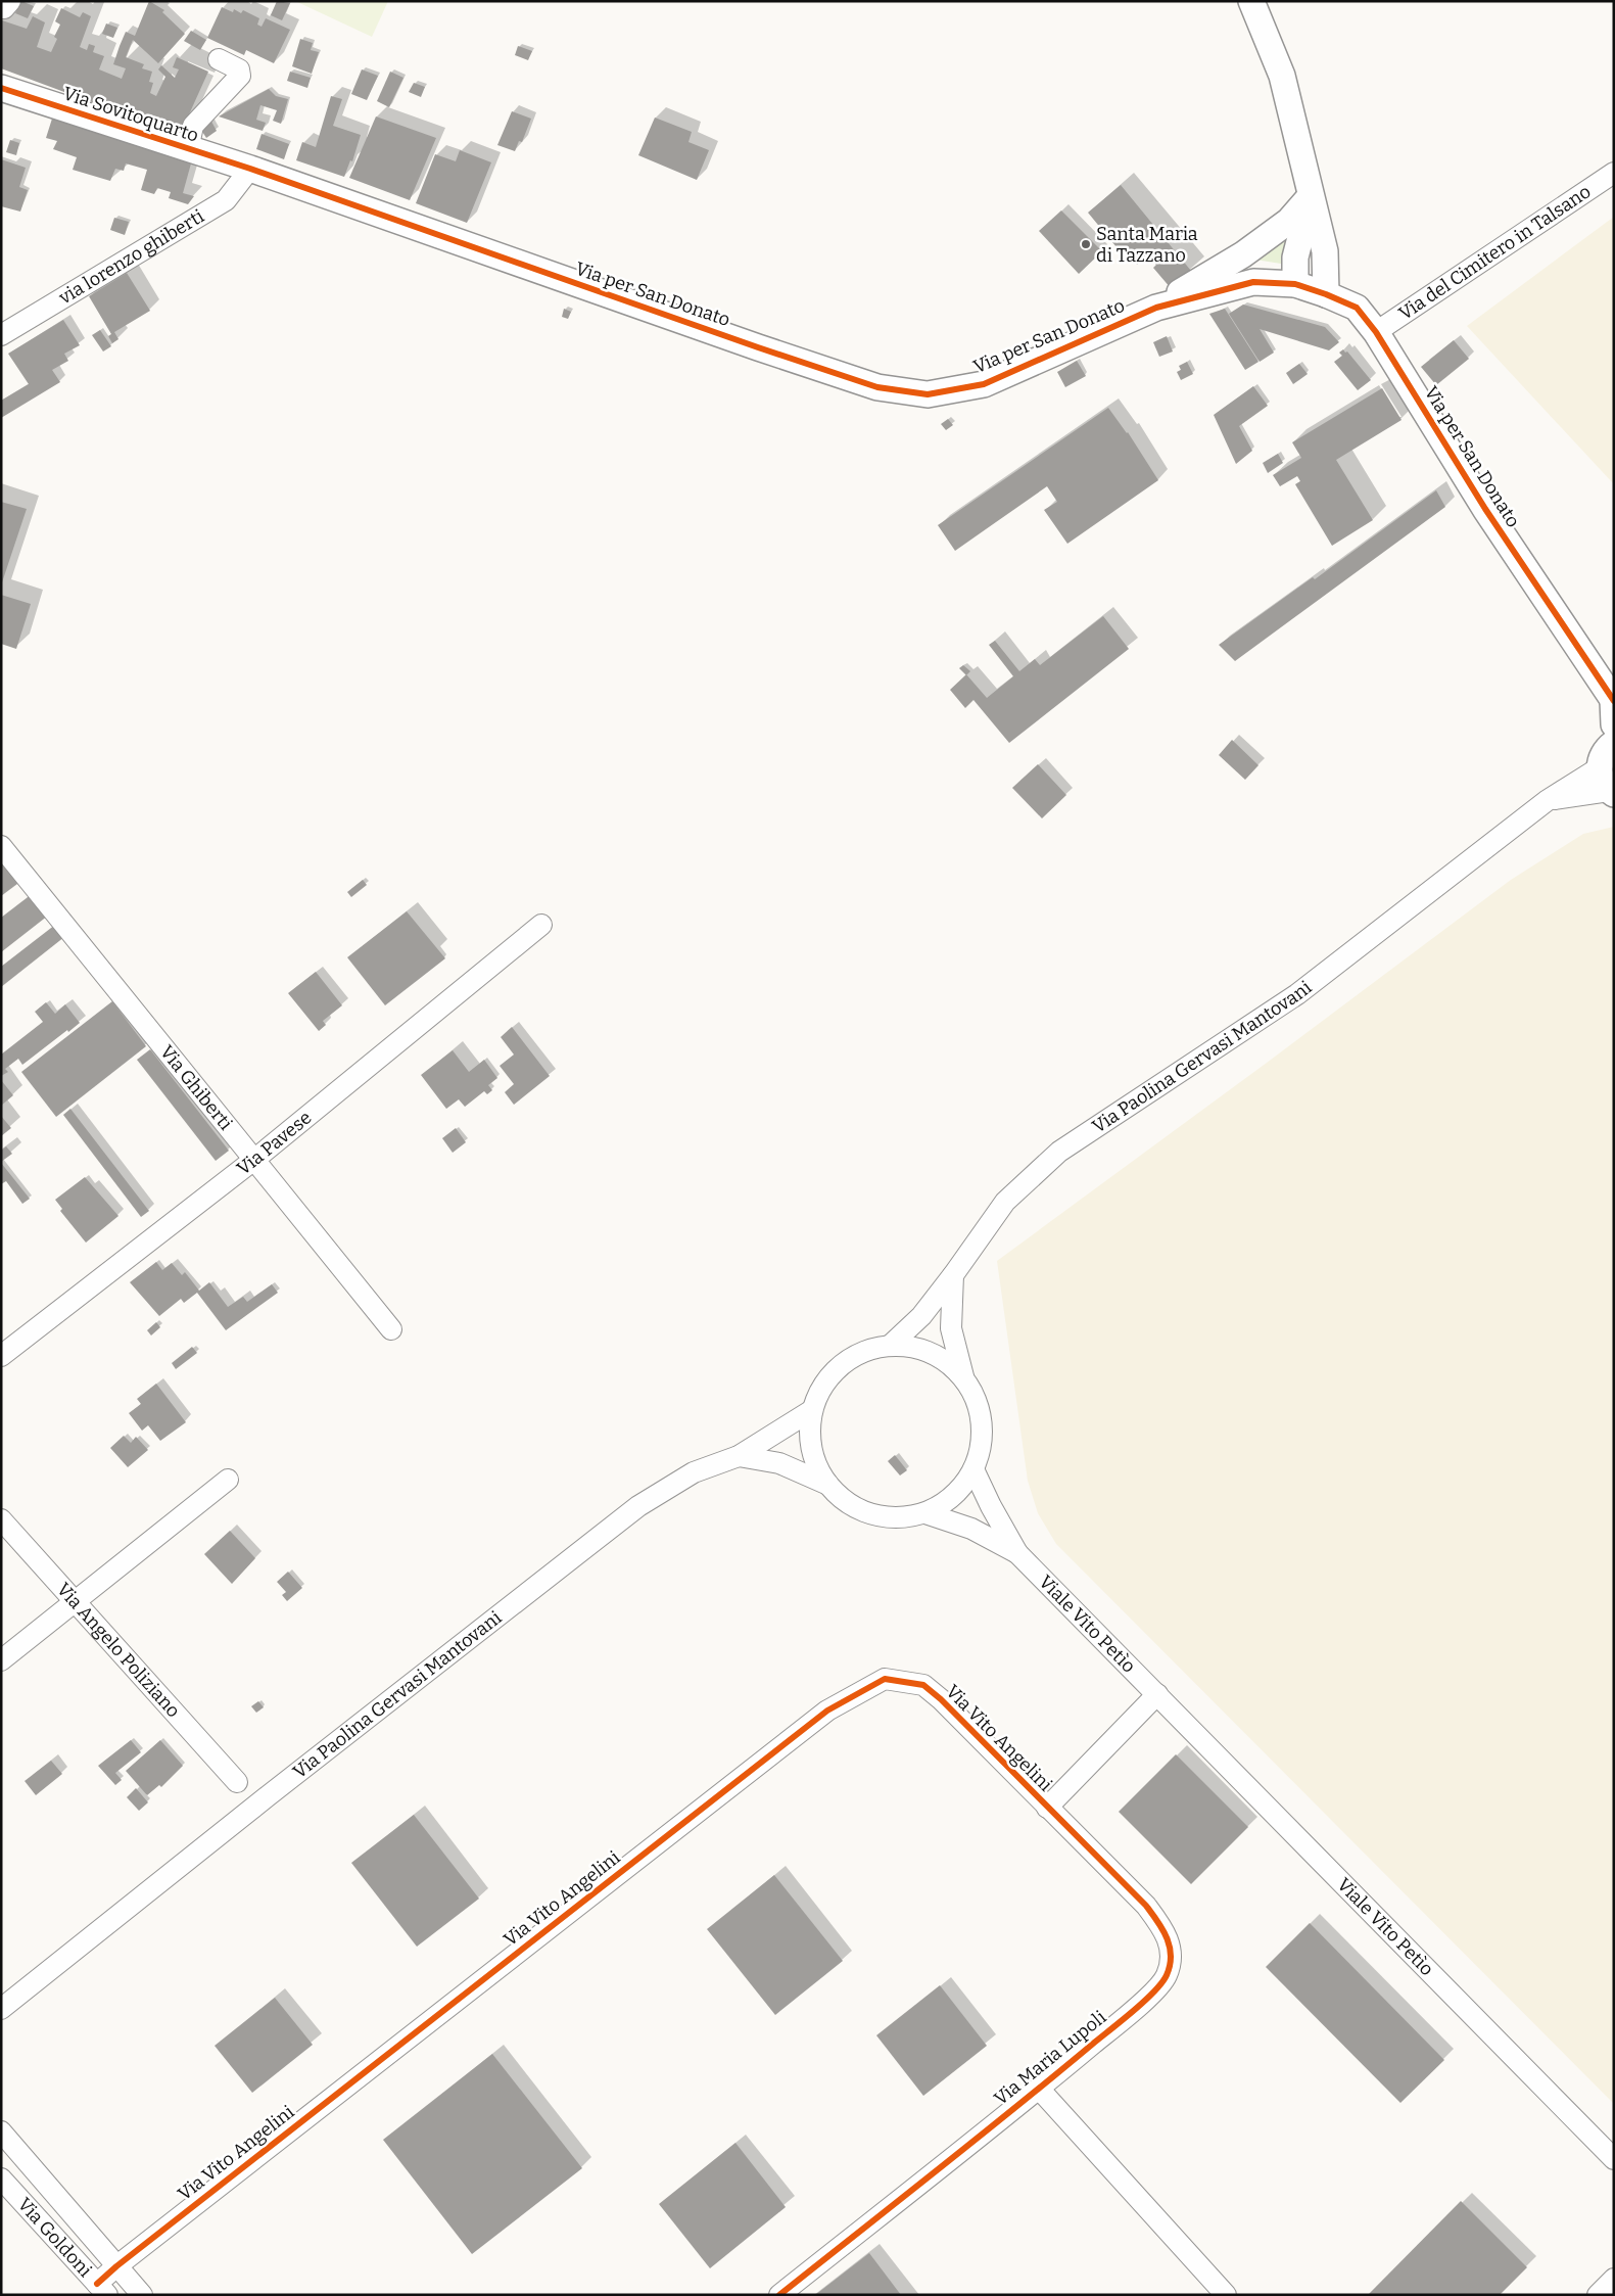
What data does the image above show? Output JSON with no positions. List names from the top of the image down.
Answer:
{
  "streets": {
    "street": [
      "Via Sovitoquarto",
      "Via del Cimitero in Talsano",
      "via lorenzo ghiberti",
      "Via per San Donato",
      "Via Paolina Gervasi Mantovani",
      "Via Ghiberti",
      "Via Pavese",
      "Viale Vito Petìo",
      "Via Angelo Poliziano",
      "Via Vito Angelini",
      "Via Maria Lupoli",
      "Via Goldoni"
    ]
  },
  "crossings": [
    ["Via Sovitoquarto", "via lorenzo ghiberti"],
    ["Via Sovitoquarto", "Via per San Donato"],
    ["Via del Cimitero in Talsano", "Via per San Donato"],
    ["via lorenzo ghiberti", "Via per San Donato"],
    ["Via Ghiberti", "Via Pavese"],
    ["Via Vito Angelini", "Via Maria Lupoli"],
    ["Via Vito Angelini", "Via Goldoni"]
  ],
  "places": ["Santa Maria di Tazzano"]
}
